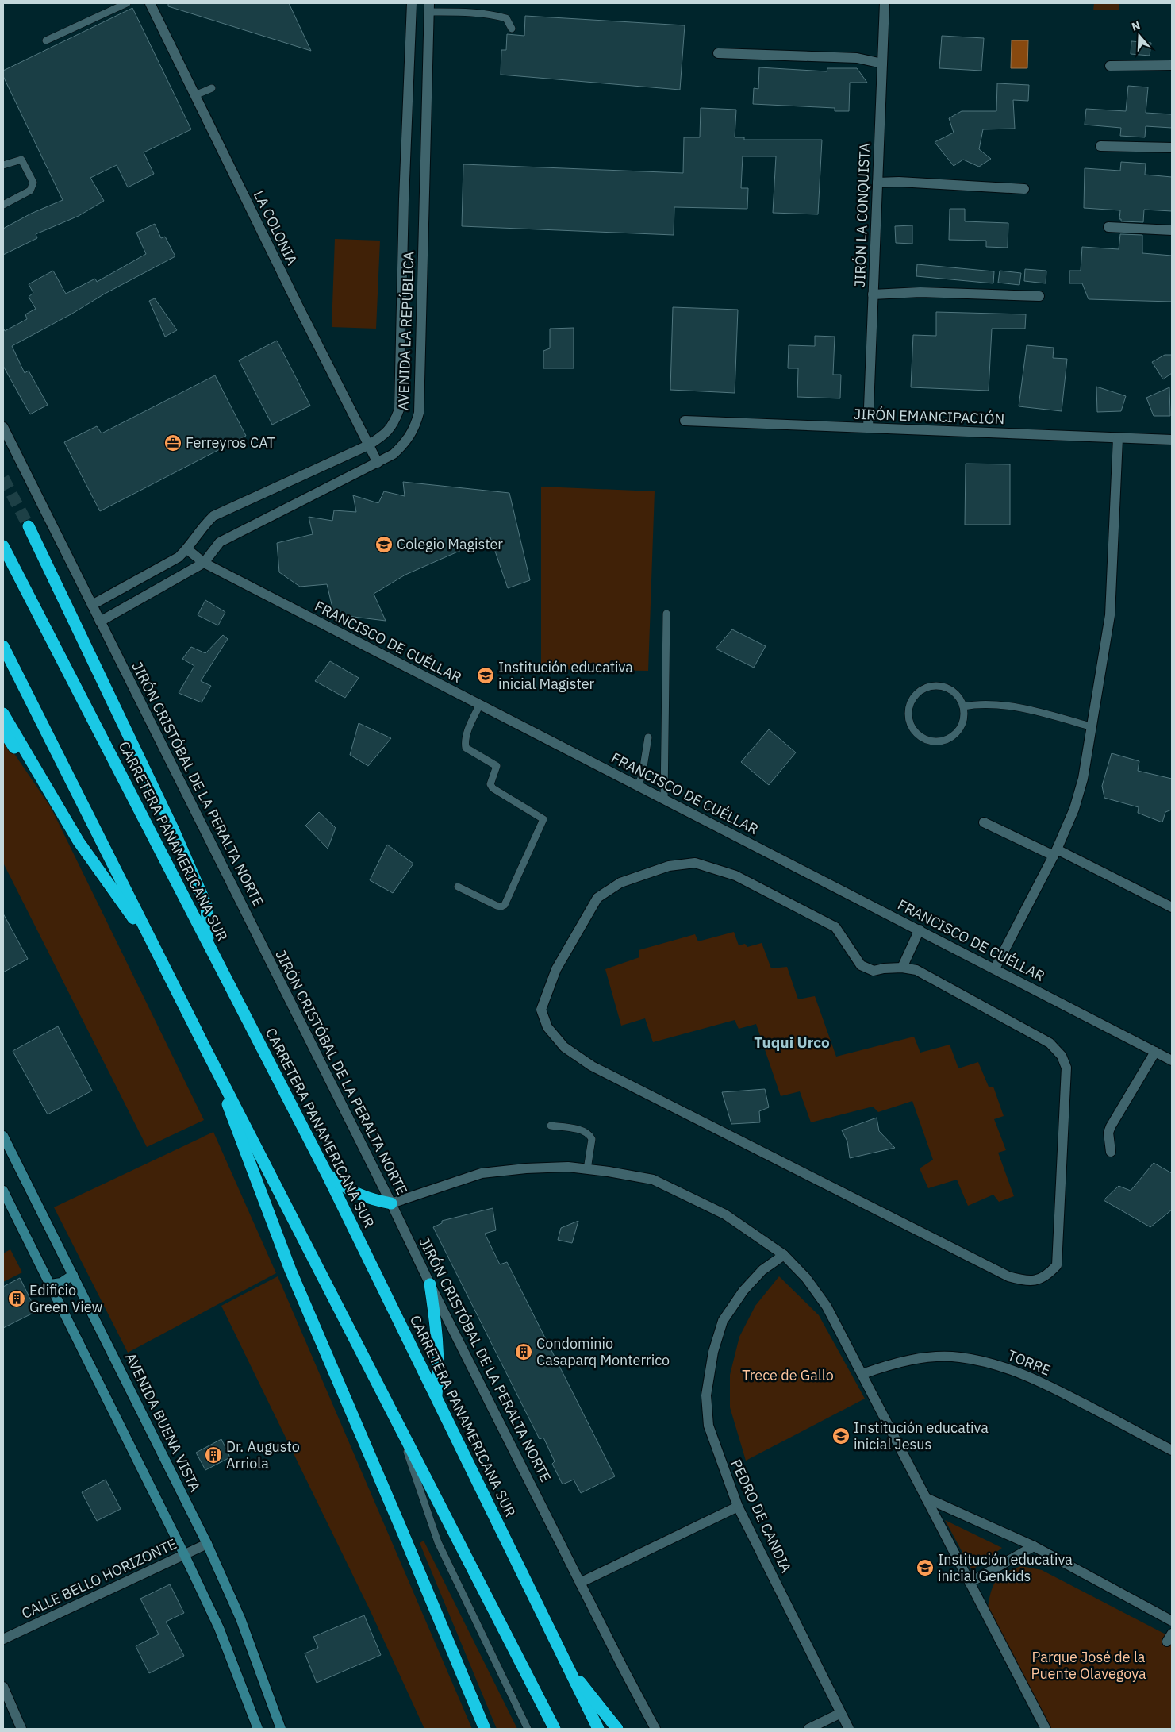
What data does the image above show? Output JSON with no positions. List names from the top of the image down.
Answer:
{
  "streets": {
    "highway": ["CARRETERA PANAMERICANA SUR"],
    "main road": ["AVENIDA BUENA VISTA"],
    "street": [
      "JIRÓN LA CONQUISTA",
      "LA COLONIA",
      "AVENIDA LA REPÚBLICA",
      "JIRÓN EMANCIPACIÓN",
      "FRANCISCO DE CUÉLLAR",
      "JIRÓN CRISTÓBAL DE LA PERALTA NORTE",
      "TORRE",
      "PEDRO DE CANDIA",
      "CALLE BELLO HORIZONTE"
    ]
  },
  "crossings": [
    ["JIRÓN LA CONQUISTA", "JIRÓN EMANCIPACIÓN"],
    ["LA COLONIA", "AVENIDA LA REPÚBLICA"],
    ["AVENIDA LA REPÚBLICA", "FRANCISCO DE CUÉLLAR"],
    ["AVENIDA LA REPÚBLICA", "JIRÓN CRISTÓBAL DE LA PERALTA NORTE"],
    ["AVENIDA BUENA VISTA", "CALLE BELLO HORIZONTE"]
  ],
  "districts": ["Tuqui Urco"],
  "parks": ["Trece de Gallo", "Parque José de la Puente Olavegoya"],
  "places": {
    "office": ["Ferreyros CAT"],
    "school or university": [
      "Colegio Magister",
      "Institución educativa inicial Magister",
      "Institución educativa inicial Jesus",
      "Institución educativa inicial Genkids"
    ],
    "building": ["Edificio Green View", "Condominio Casaparq Monterrico", "Dr. Augusto Arriola"]
  },
  "north": "top"
}
